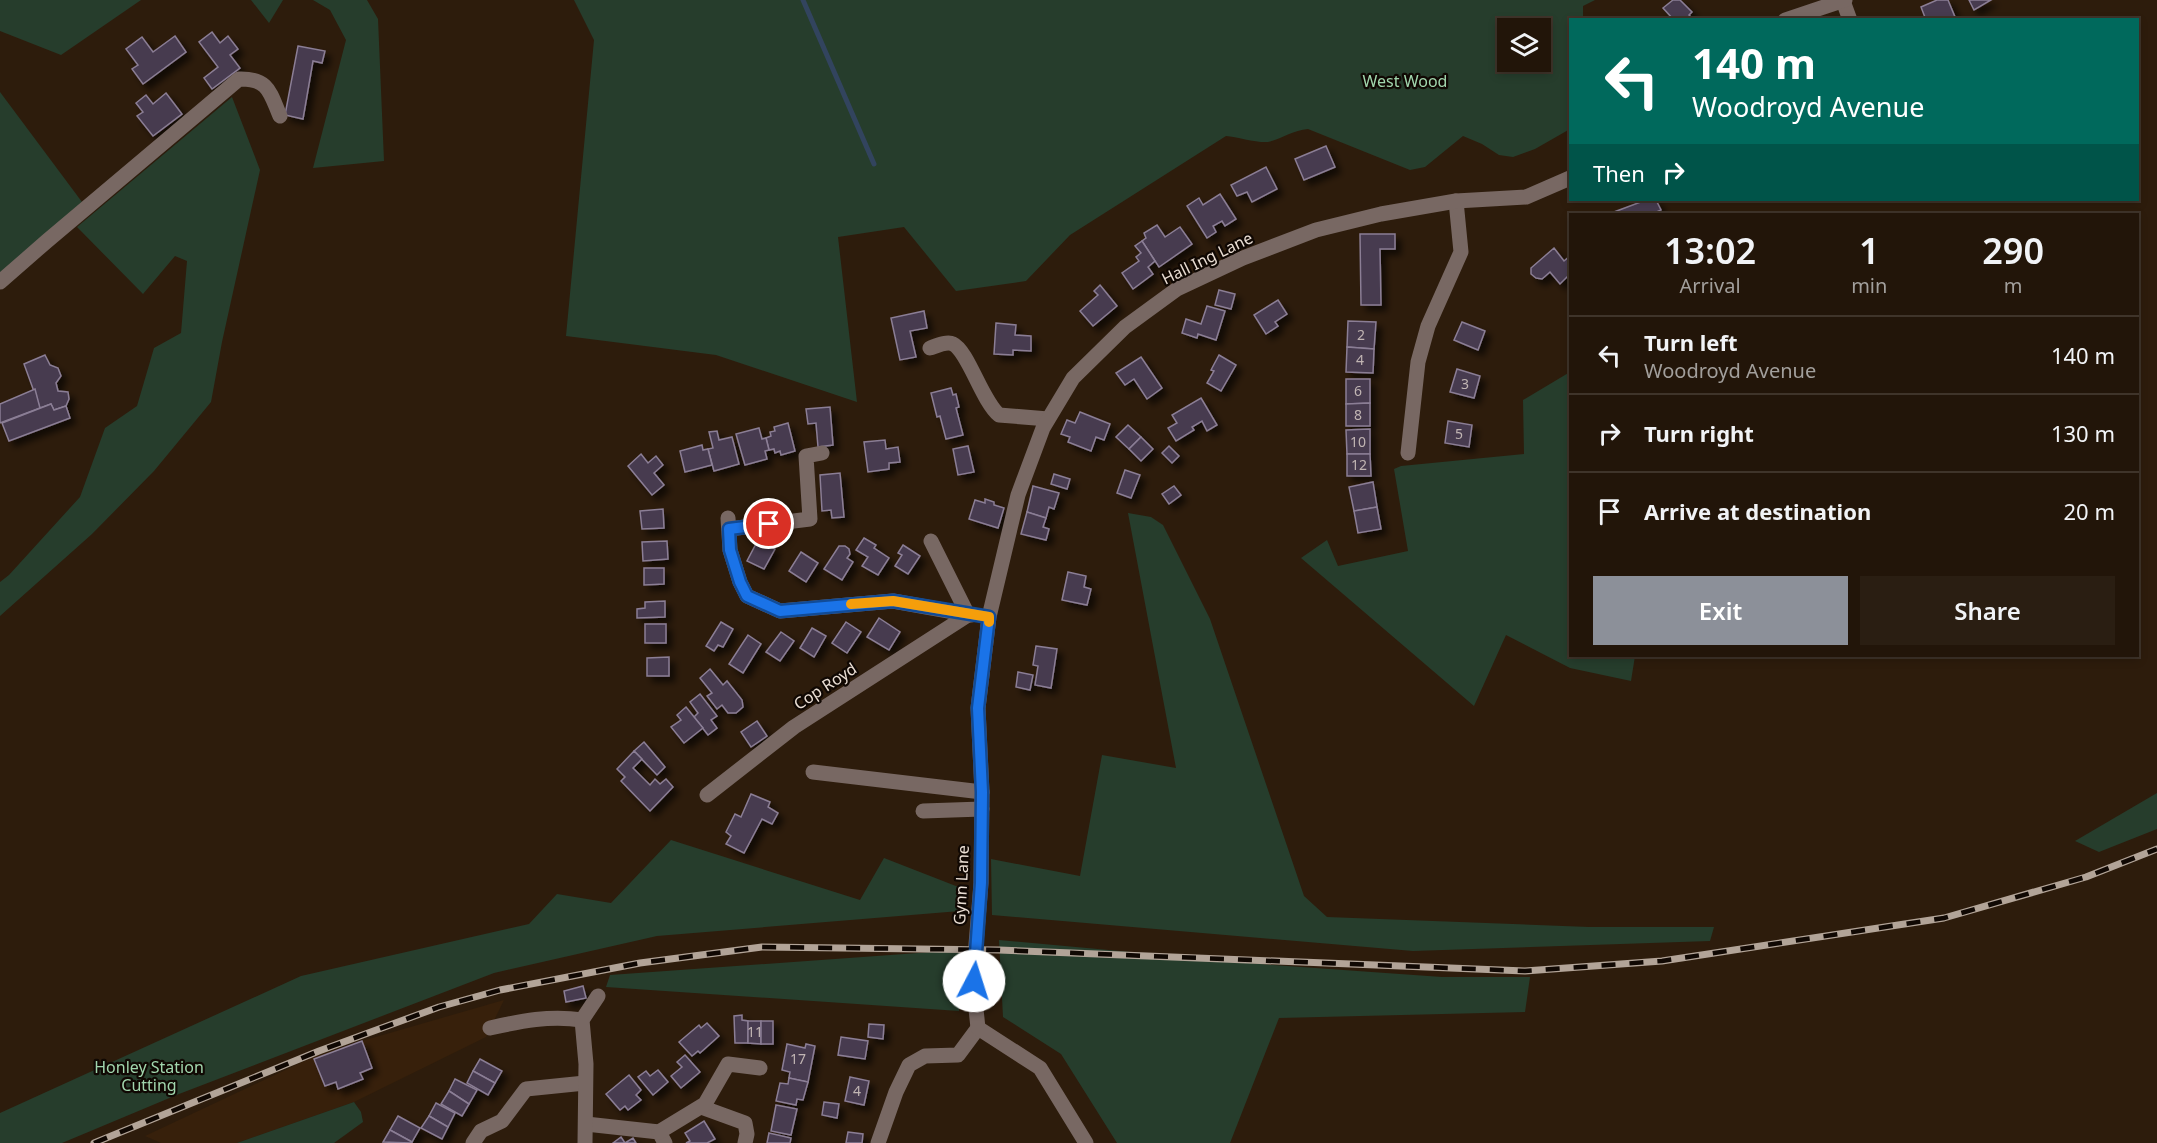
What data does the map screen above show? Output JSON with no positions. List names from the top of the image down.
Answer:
{
  "streets": {
    "street": ["Hall Ing Lane", "Cop Royd", "Gynn Lane"]
  },
  "crossings": [
    ["Hall Ing Lane", "Gynn Lane"]
  ],
  "parks": ["West Wood", "Honley Station Cutting"],
  "house_numbers": [
    "2",
    "4",
    "3",
    "6",
    "8",
    "5",
    "10",
    "12",
    "11",
    "17",
    "4"
  ],
  "page": {
    "turn": ["140 m", "Woodroyd Avenue"],
    "then": "Then",
    "eta": [
      "13:02",
      "Arrival",
      "1",
      "min",
      "290",
      "m"
    ],
    "list": [
      {
        "name": "Turn left",
        "note": "Woodroyd Avenue",
        "value": "140 m"
      },
      {
        "name": "Turn right",
        "value": "130 m"
      },
      {
        "name": "Arrive at destination",
        "value": "20 m"
      }
    ],
    "buttons": ["Exit", "Share"]
  }
}
